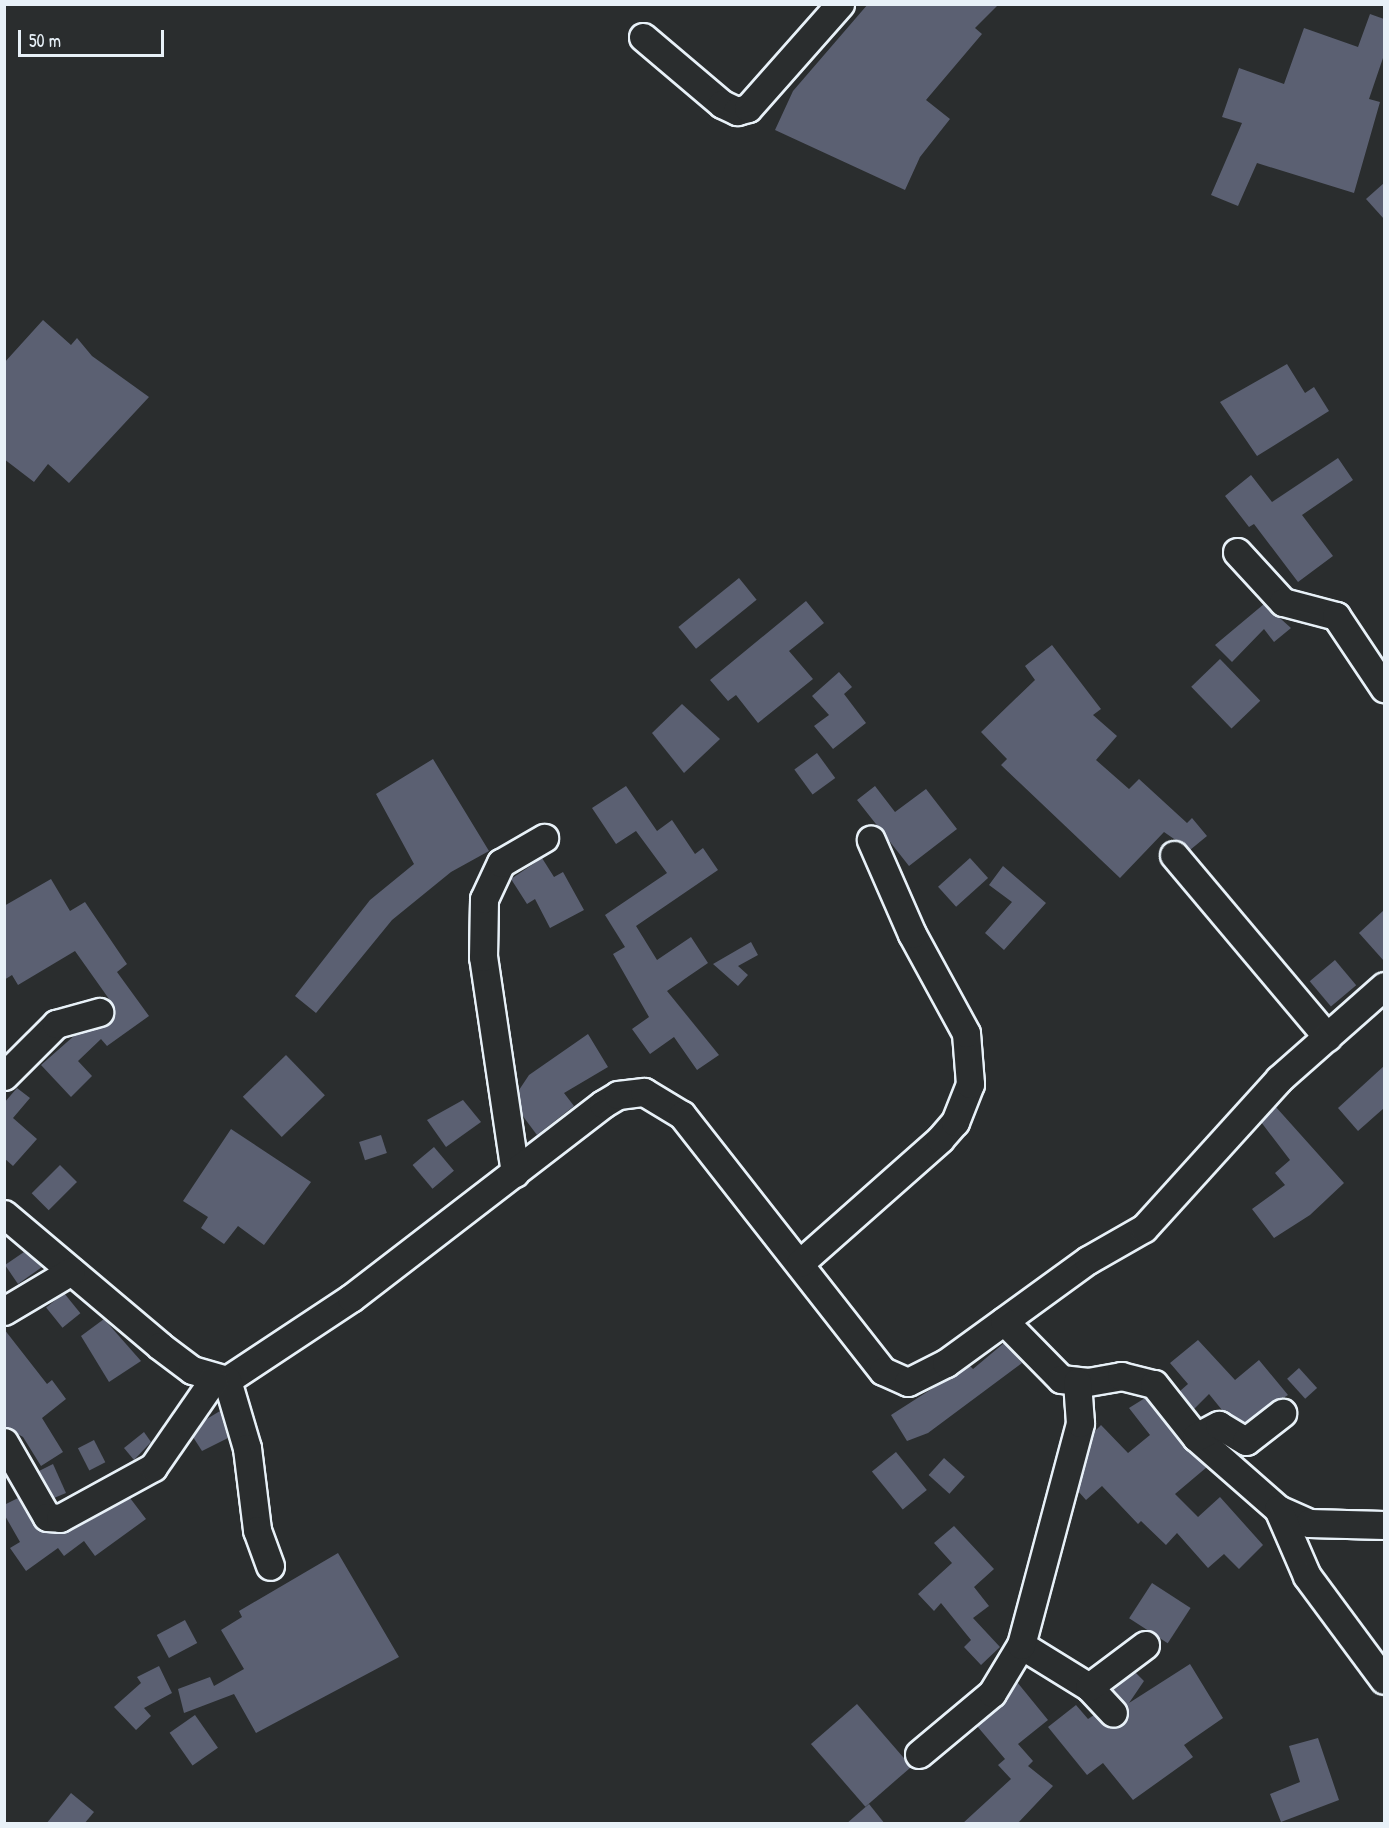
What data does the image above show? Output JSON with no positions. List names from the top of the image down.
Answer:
{
  "scale_bar": "50 m"
}
